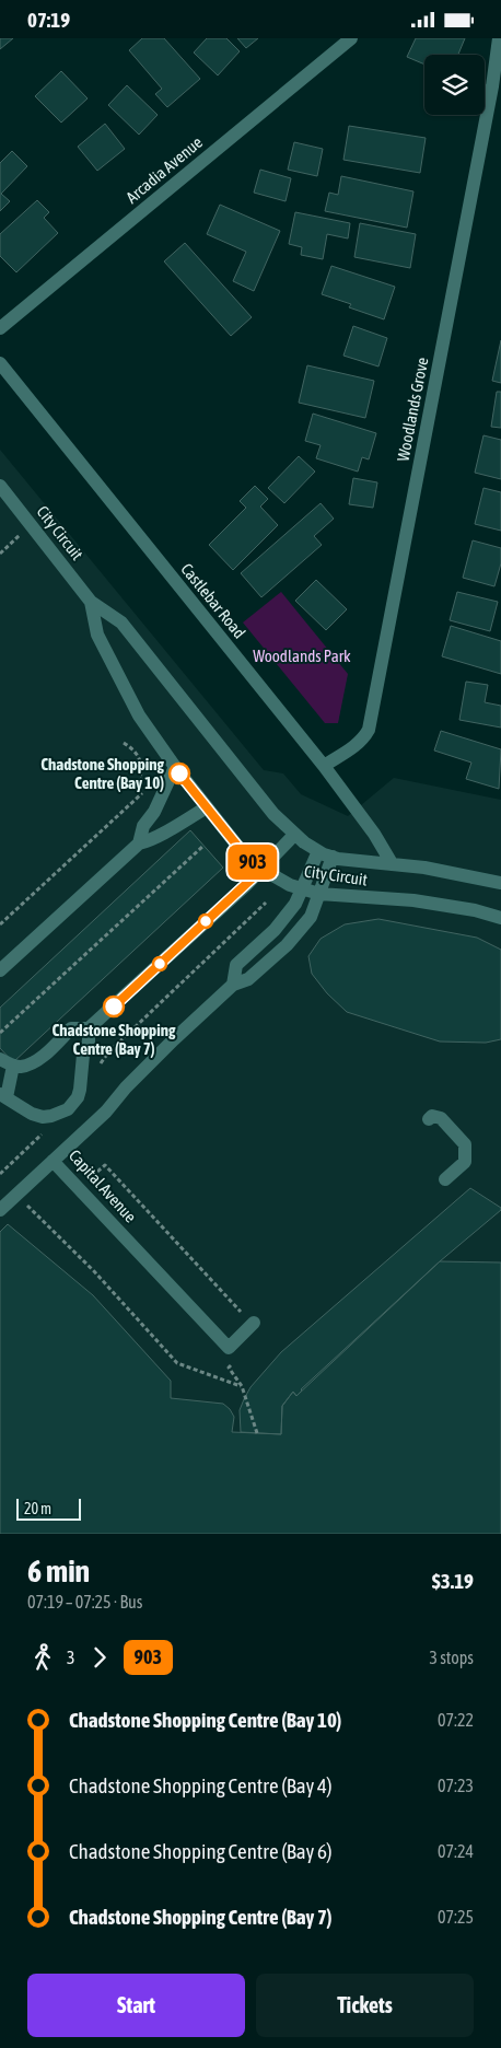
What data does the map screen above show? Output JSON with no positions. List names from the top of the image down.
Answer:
{
  "streets": {
    "street": [
      "Arcadia Avenue",
      "Woodlands Grove",
      "City Circuit",
      "Castlebar Road",
      "Capital Avenue"
    ]
  },
  "crossings": [
    ["Woodlands Grove", "Castlebar Road"],
    ["City Circuit", "Castlebar Road"],
    ["City Circuit", "Capital Avenue"]
  ],
  "parks": ["Woodlands Park"],
  "places": ["Chadstone Shopping Centre (Bay 10)", "Chadstone Shopping Centre (Bay 7)"],
  "lines": ["bus line 903"],
  "scale_bar": "20 m",
  "page": {
    "status": "07:19",
    "on_map": "903",
    "scale": "20 m",
    "heading": ["6 min", "07:19 – 07:25 · Bus", "$3.19"],
    "legs": ["3", "903", "3 stops"],
    "list": [
      {
        "name": "Chadstone Shopping Centre (Bay 10)",
        "value": "07:22"
      },
      {
        "name": "Chadstone Shopping Centre (Bay 4)",
        "value": "07:23"
      },
      {
        "name": "Chadstone Shopping Centre (Bay 6)",
        "value": "07:24"
      },
      {
        "name": "Chadstone Shopping Centre (Bay 7)",
        "value": "07:25"
      }
    ],
    "buttons": ["Start", "Tickets"]
  }
}
